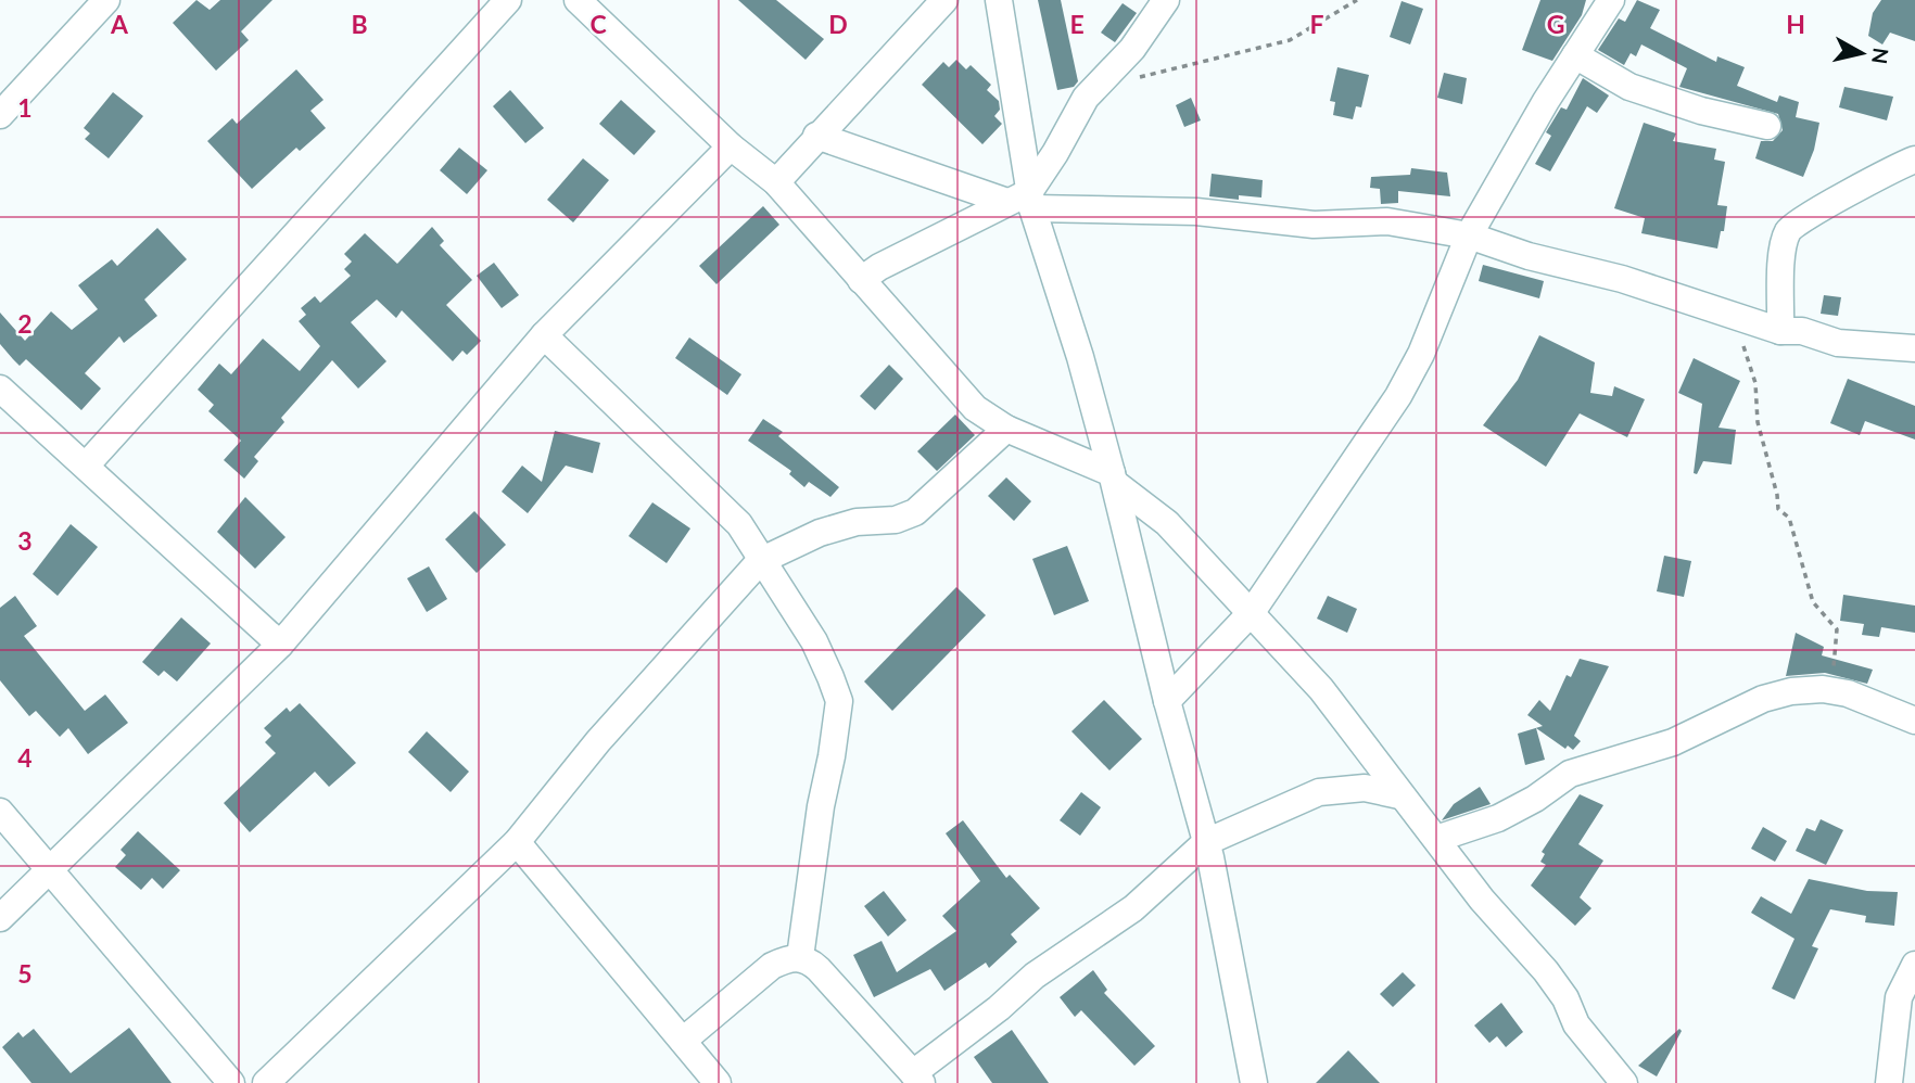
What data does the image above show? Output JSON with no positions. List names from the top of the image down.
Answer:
{
  "north": "right",
  "grid": {
    "columns": [
      "A",
      "B",
      "C",
      "D",
      "E",
      "F",
      "G",
      "H"
    ],
    "rows": [
      "1",
      "2",
      "3",
      "4",
      "5"
    ]
  }
}
